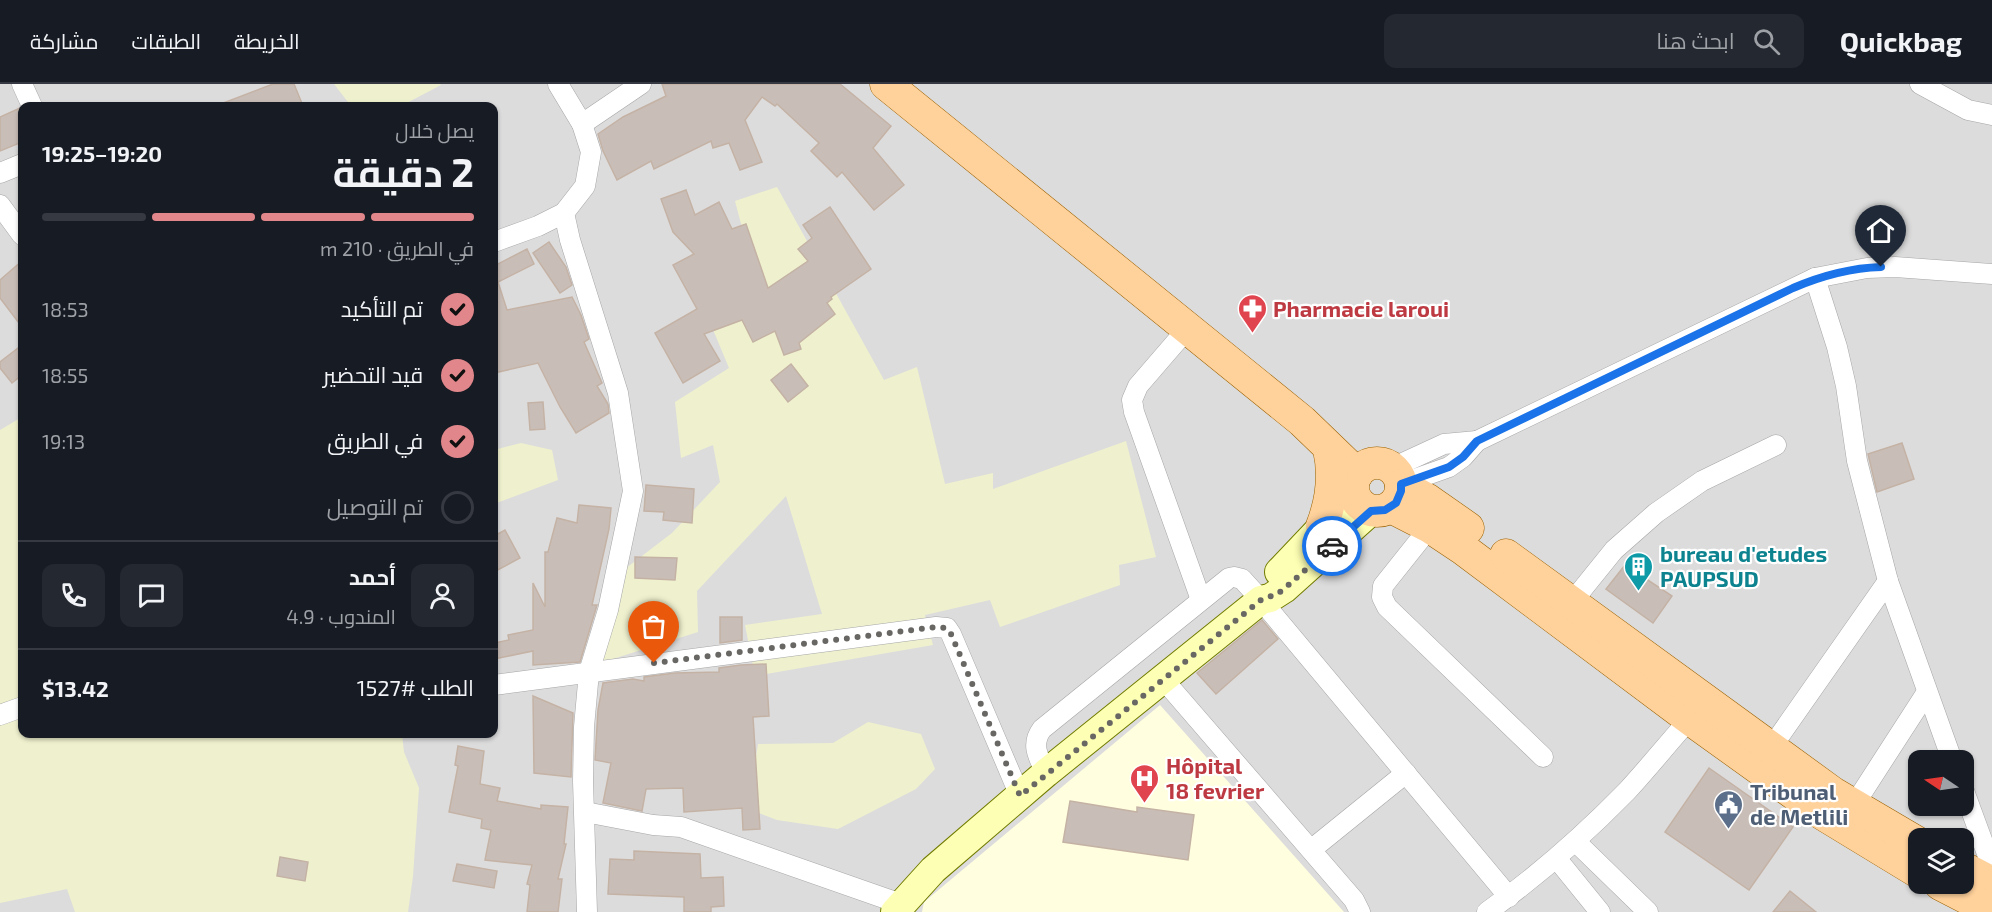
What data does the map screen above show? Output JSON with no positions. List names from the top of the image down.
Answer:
{
  "places": {
    "pharmacy": ["Pharmacie laroui"],
    "building": ["bureau d'etudes PAUPSUD"],
    "hospital": ["Hôpital 18 fevrier"],
    "public building": ["Tribunal de Metlili"]
  },
  "north": "left",
  "page": {
    "header": "Quickbag",
    "search": "ابحث هنا",
    "nav": ["الخريطة", "الطبقات", "مشاركة"],
    "heading": ["2 دقيقة", "يصل خلال", "19:20–19:25"],
    "panel": [
      "أحمد",
      "المندوب · 4.9",
      "الطلب #1527",
      "$13.42"
    ],
    "bar": "في الطريق · 210 m",
    "list": [
      ["تم التأكيد", "18:53"],
      ["قيد التحضير", "18:55"],
      ["في الطريق", "19:13"],
      "تم التوصيل"
    ]
  }
}
